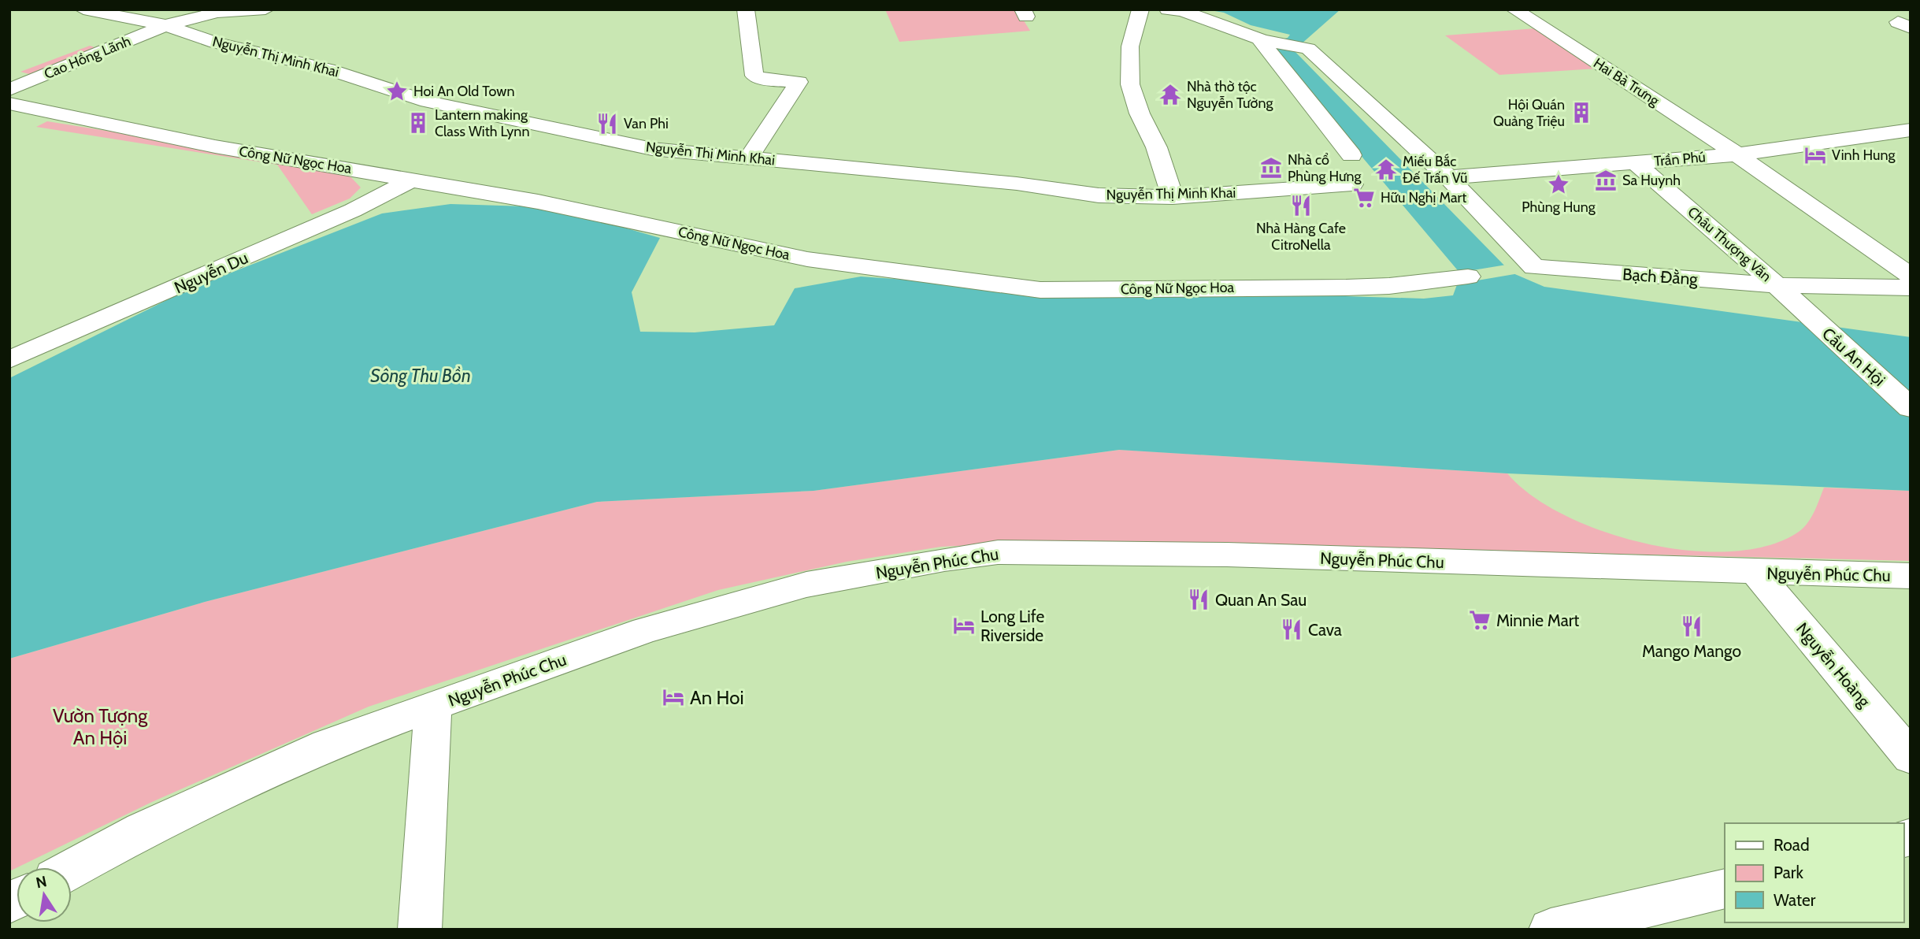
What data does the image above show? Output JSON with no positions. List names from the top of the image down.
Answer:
{
  "streets": {
    "street": [
      "Nguyễn Thị Minh Khai",
      "Cao Hồng Lãnh",
      "Hai Bà Trưng",
      "Trần Phú",
      "Công Nữ Ngọc Hoa",
      "Châu Thượng Văn",
      "Nguyễn Du",
      "Bạch Đằng",
      "Cầu An Hội",
      "Nguyễn Phúc Chu",
      "Nguyễn Hoàng"
    ]
  },
  "crossings": [
    ["Nguyễn Thị Minh Khai", "Cao Hồng Lãnh"],
    ["Hai Bà Trưng", "Trần Phú"],
    ["Trần Phú", "Châu Thượng Văn"],
    ["Trần Phú", "Bạch Đằng"],
    ["Công Nữ Ngọc Hoa", "Nguyễn Du"],
    ["Châu Thượng Văn", "Bạch Đằng"],
    ["Châu Thượng Văn", "Cầu An Hội"],
    ["Nguyễn Phúc Chu", "Nguyễn Hoàng"]
  ],
  "water": ["Sông Thu Bồn"],
  "parks": ["Vườn Tượng An Hội"],
  "places": {
    "place": ["Hoi An Old Town", "Phùng Hung"],
    "temple": ["Nhà thờ tộc Nguyễn Tường", "Miếu Bắc Đế Trấn Vũ"],
    "building": ["Hội Quán Quảng Triệu", "Lantern making Class With Lynn"],
    "restaurant": [
      "Van Phi",
      "Nhà Hàng Cafe CitroNella",
      "Quan An Sau",
      "Mango Mango",
      "Cava"
    ],
    "hotel": ["Vinh Hung", "Long Life Riverside", "An Hoi"],
    "museum": ["Nhà cổ Phùng Hưng", "Sa Huynh"],
    "supermarket": ["Hữu Nghị Mart", "Minnie Mart"]
  },
  "legend": ["Road", "Park", "Water"],
  "north": "top"
}
